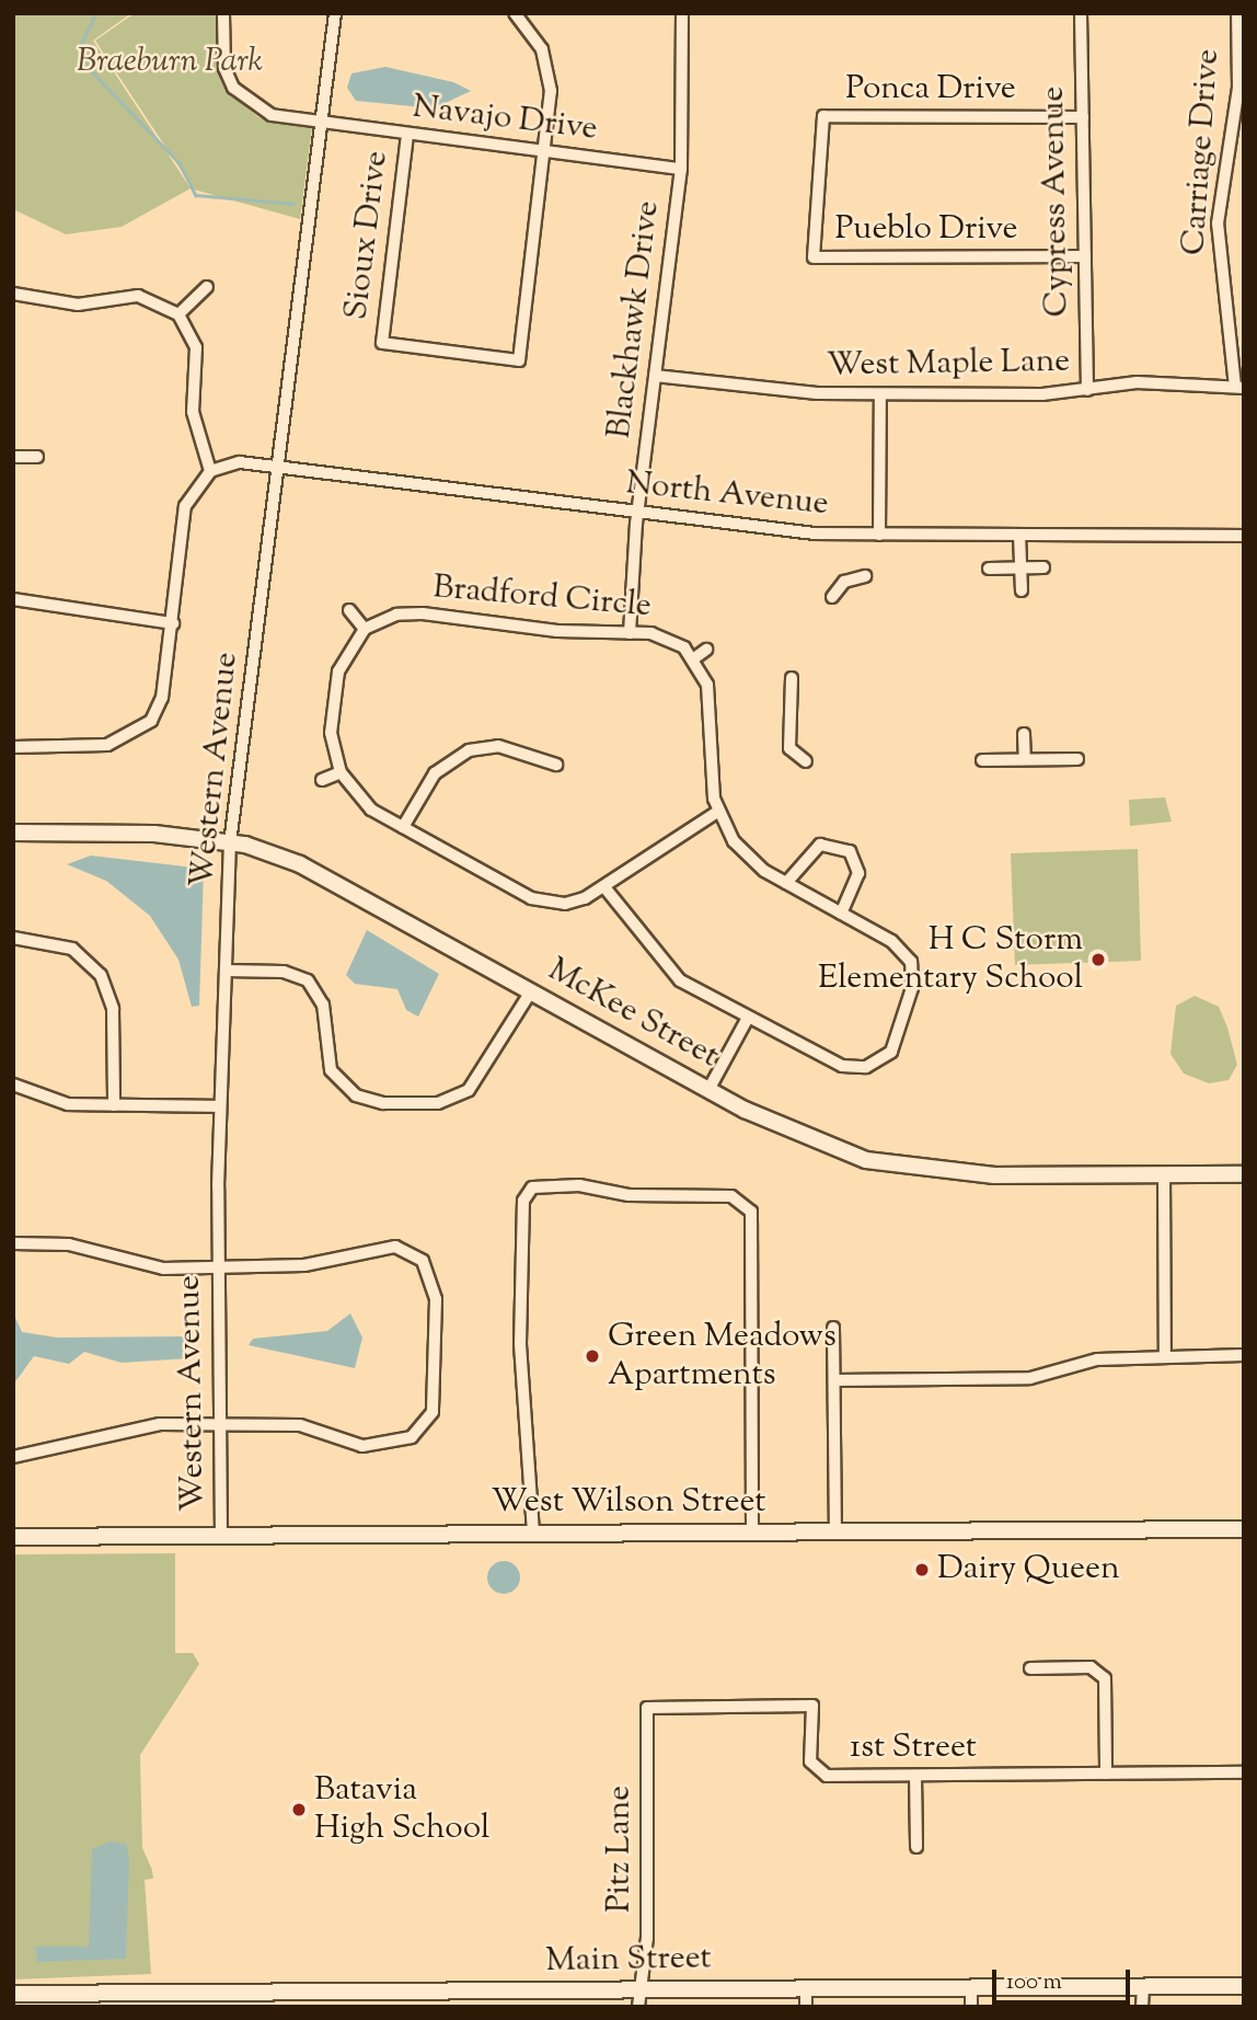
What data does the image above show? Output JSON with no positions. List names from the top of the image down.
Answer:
{
  "streets": {
    "main road": ["McKee Street", "West Wilson Street", "Main Street"],
    "street": [
      "Ponca Drive",
      "Navajo Drive",
      "Carriage Drive",
      "Cypress Avenue",
      "Pueblo Drive",
      "Sioux Drive",
      "Blackhawk Drive",
      "West Maple Lane",
      "North Avenue",
      "Bradford Circle",
      "Western Avenue",
      "1st Street",
      "Pitz Lane"
    ]
  },
  "crossings": [
    ["Ponca Drive", "Cypress Avenue"],
    ["Ponca Drive", "Pueblo Drive"],
    ["Navajo Drive", "Sioux Drive"],
    ["Navajo Drive", "Blackhawk Drive"],
    ["Navajo Drive", "Western Avenue"],
    ["Carriage Drive", "West Maple Lane"],
    ["Cypress Avenue", "Pueblo Drive"],
    ["Cypress Avenue", "West Maple Lane"],
    ["Blackhawk Drive", "West Maple Lane"],
    ["Blackhawk Drive", "North Avenue"],
    ["Blackhawk Drive", "Bradford Circle"],
    ["North Avenue", "Western Avenue"],
    ["Western Avenue", "McKee Street"],
    ["Western Avenue", "West Wilson Street"],
    ["1st Street", "Pitz Lane"],
    ["Pitz Lane", "Main Street"]
  ],
  "parks": ["Braeburn Park"],
  "places": [
    "H C Storm Elementary School",
    "Green Meadows Apartments",
    "Dairy Queen",
    "Batavia High School"
  ],
  "scale_bar": "100 m"
}
